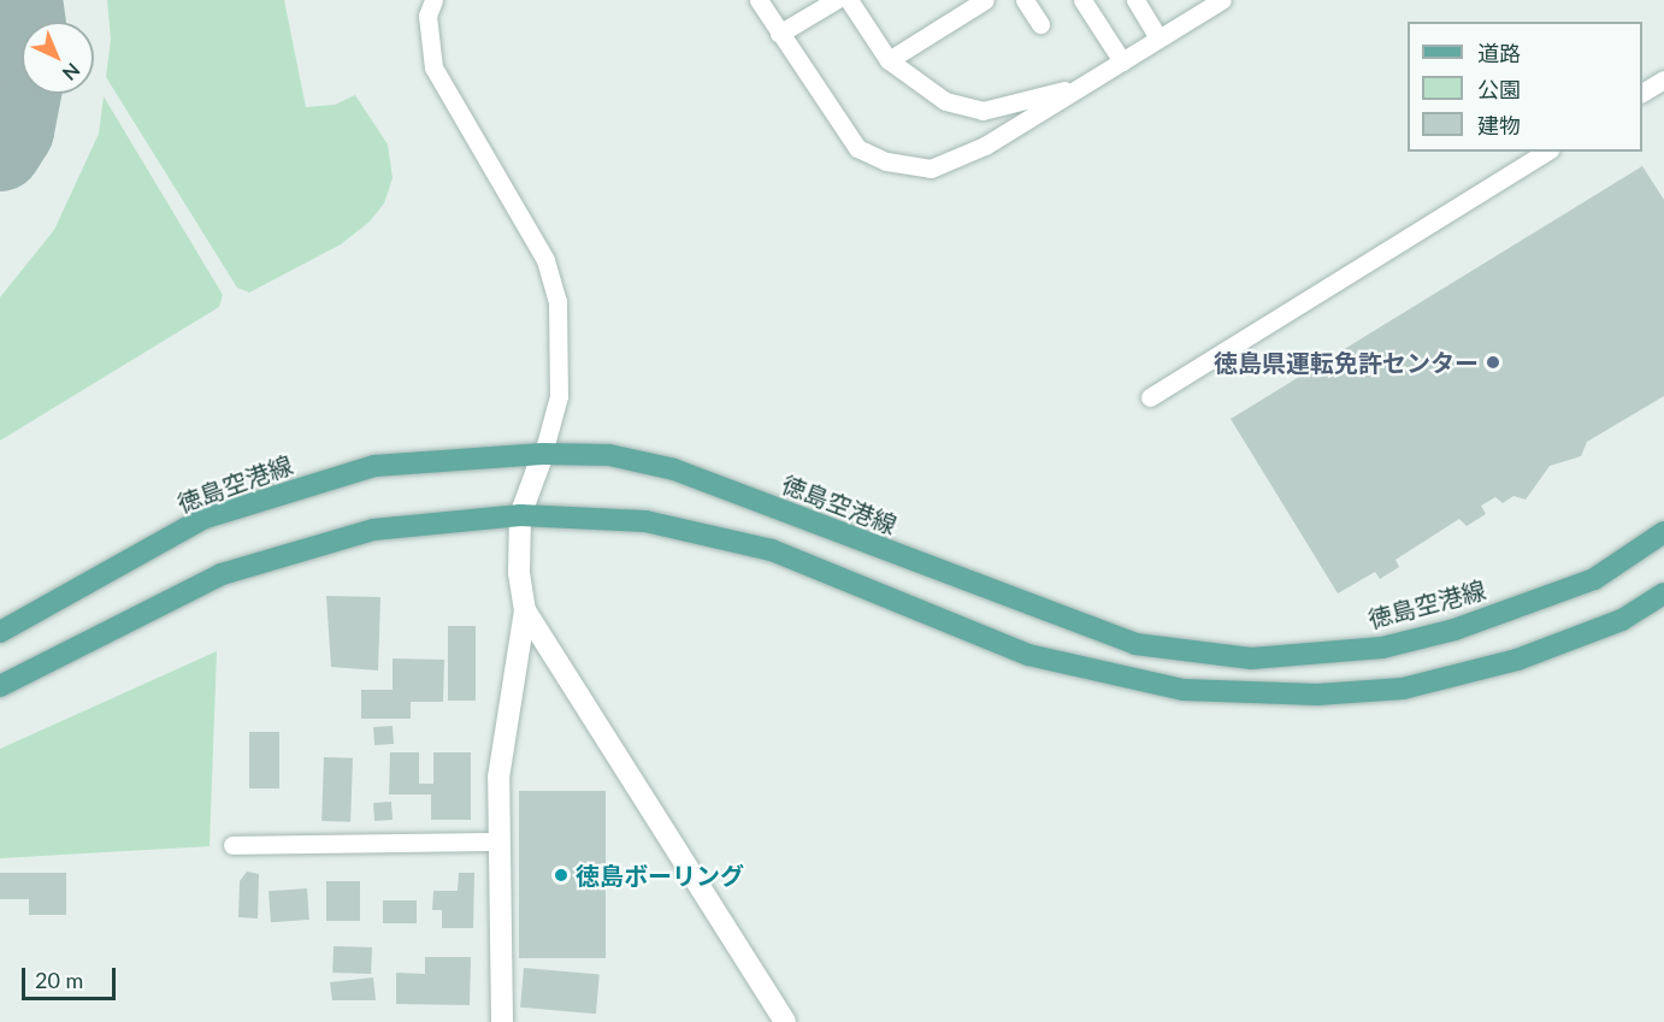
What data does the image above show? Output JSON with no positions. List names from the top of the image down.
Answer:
{
  "streets": {
    "main road": ["徳島空港線"]
  },
  "places": ["徳島県運転免許センター", "徳島ボーリング"],
  "legend": ["道路", "公園", "建物"],
  "scale_bar": "20 m",
  "north": "bottom right"
}
